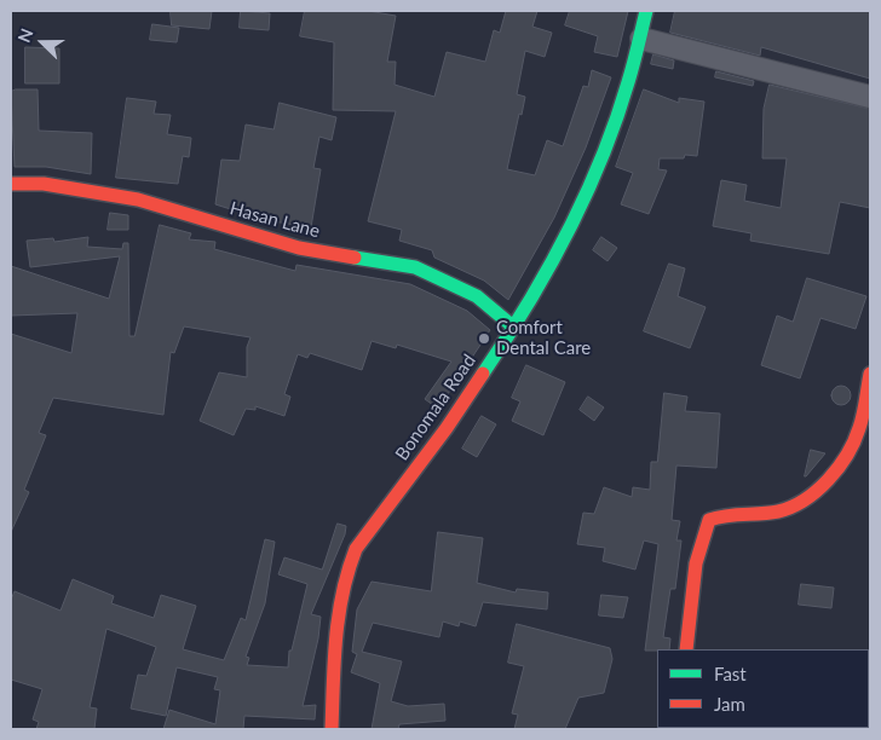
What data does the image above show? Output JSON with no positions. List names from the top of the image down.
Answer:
{
  "streets": {
    "street": ["Hasan Lane", "Bonomala Road"]
  },
  "crossings": [
    ["Hasan Lane", "Bonomala Road"]
  ],
  "places": ["Comfort Dental Care"],
  "legend": ["Fast", "Jam"],
  "north": "left"
}
